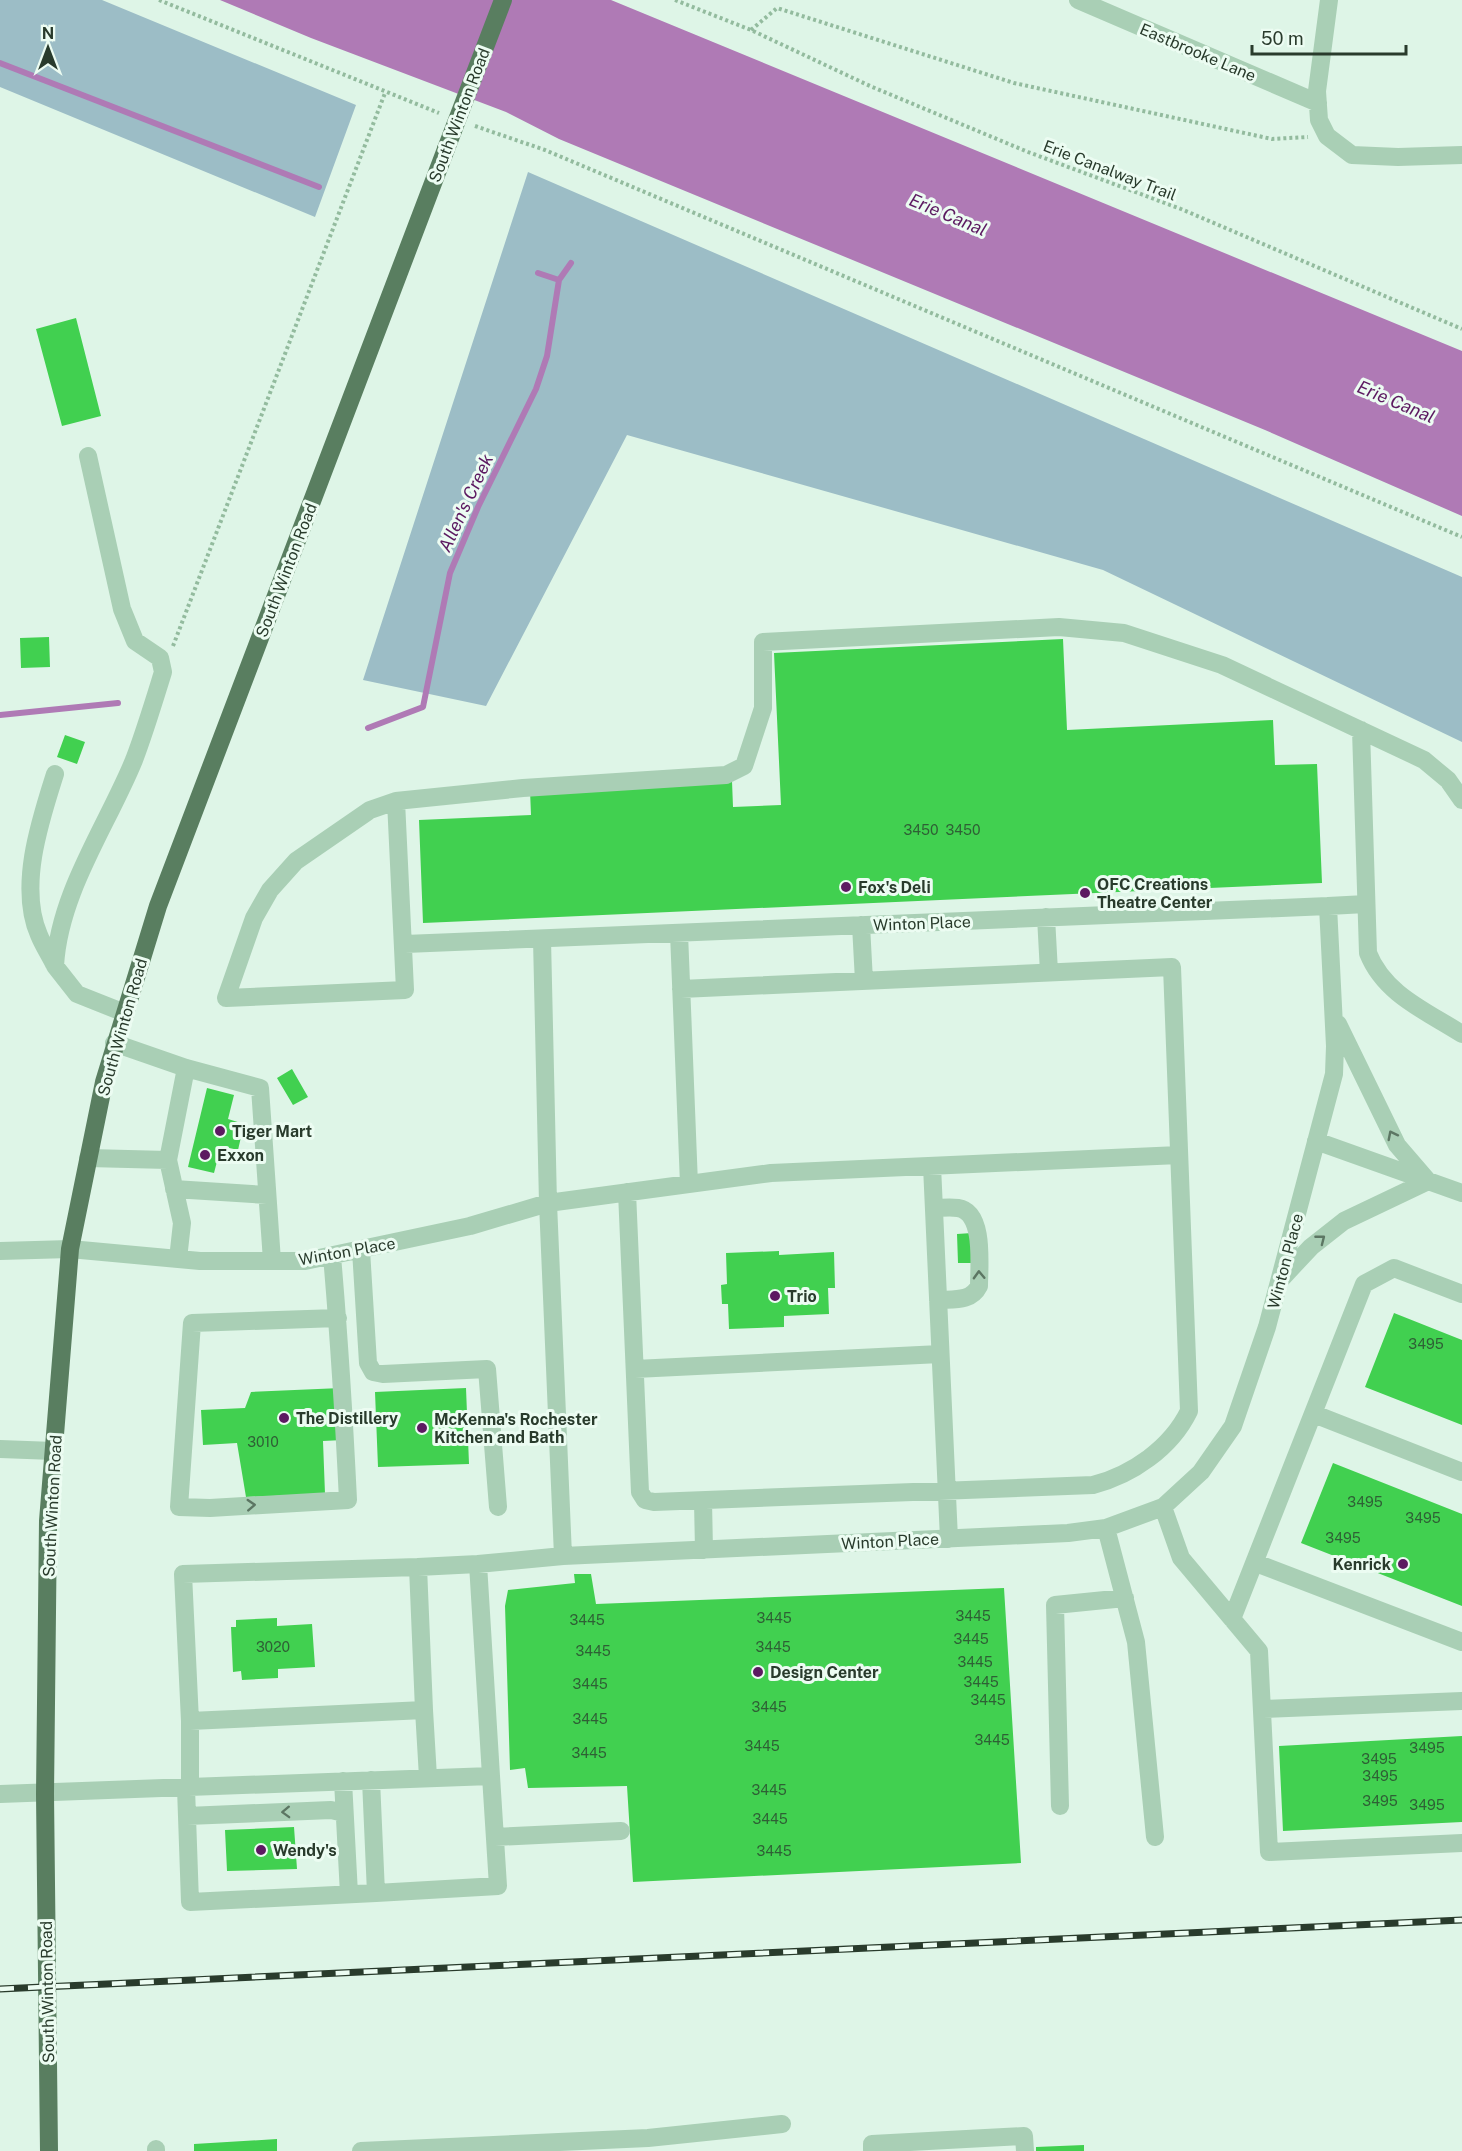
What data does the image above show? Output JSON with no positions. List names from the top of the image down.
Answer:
{
  "streets": {
    "main road": ["South Winton Road"],
    "street": ["Eastbrooke Lane", "Winton Place"],
    "path": ["Erie Canalway Trail"]
  },
  "crossings": [
    ["South Winton Road", "Winton Place"]
  ],
  "water": ["Erie Canal", "Allen's Creek"],
  "places": [
    "Fox's Deli",
    "OFC Creations Theatre Center",
    "Tiger Mart",
    "Exxon",
    "Trio",
    "The Distillery",
    "McKenna's Rochester Kitchen and Bath",
    "Kenrick",
    "Design Center",
    "Wendy's"
  ],
  "house_numbers": [
    "3450",
    "3450",
    "3495",
    "3010",
    "3495",
    "3495",
    "3495",
    "3445",
    "3445",
    "3445",
    "3445",
    "3020",
    "3445",
    "3445",
    "3445",
    "3445",
    "3445",
    "3445",
    "3445",
    "3445",
    "3445",
    "3445",
    "3495",
    "3445",
    "3495",
    "3495",
    "3445",
    "3495",
    "3495",
    "3445",
    "3445"
  ],
  "scale_bar": "50 m",
  "north": "top"
}
